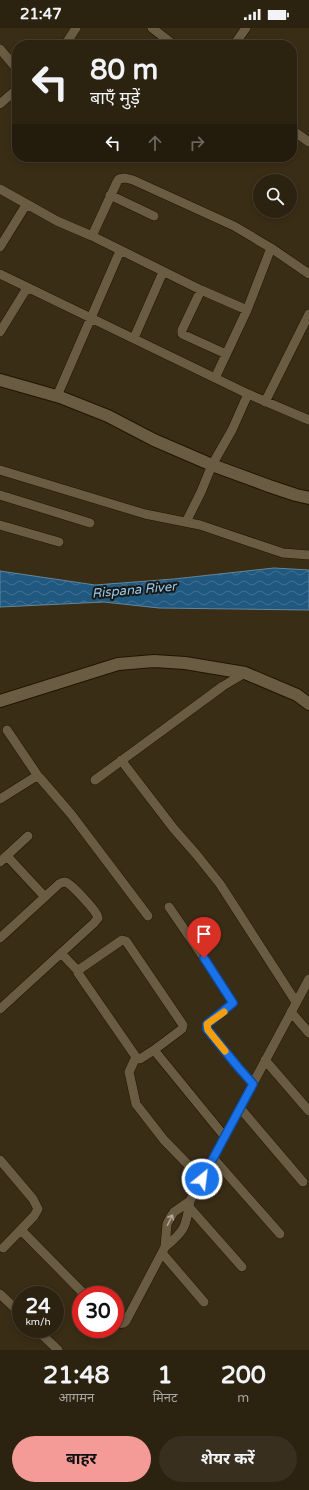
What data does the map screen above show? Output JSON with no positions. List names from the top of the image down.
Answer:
{
  "water": ["Rispana River"],
  "page": {
    "status": "21:47",
    "turn": ["80 m", "बाएँ मुड़ें"],
    "speed": "24 km/h",
    "limit": "30",
    "eta": [
      "21:48",
      "आगमन",
      "1",
      "मिनट",
      "200",
      "m"
    ],
    "buttons": ["बाहर", "शेयर करें"]
  }
}
